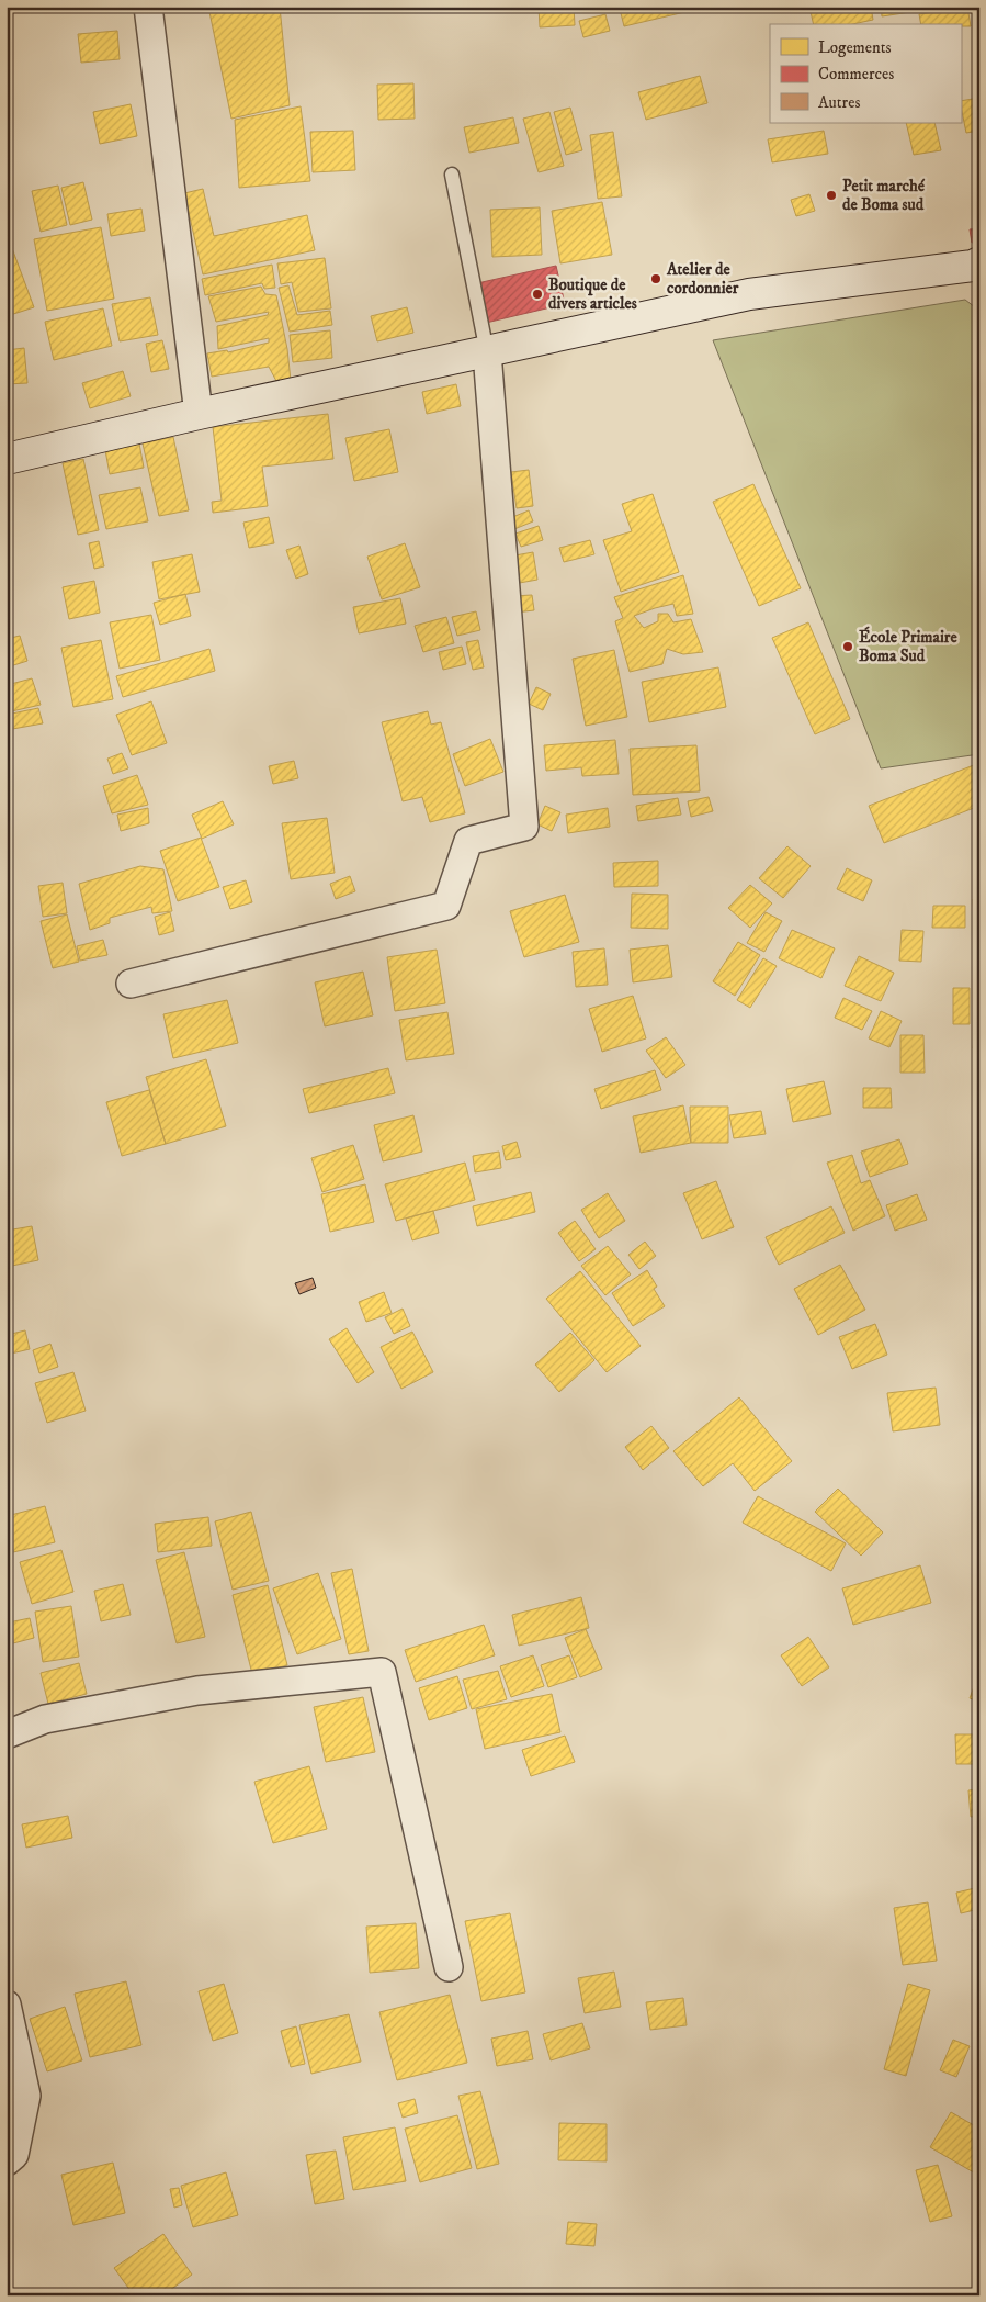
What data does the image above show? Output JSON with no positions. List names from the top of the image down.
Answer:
{
  "places": [
    "Petit marché de Boma sud",
    "Atelier de cordonnier",
    "Boutique de divers articles",
    "École Primaire Boma Sud"
  ],
  "legend": ["Logements", "Commerces", "Autres"]
}
